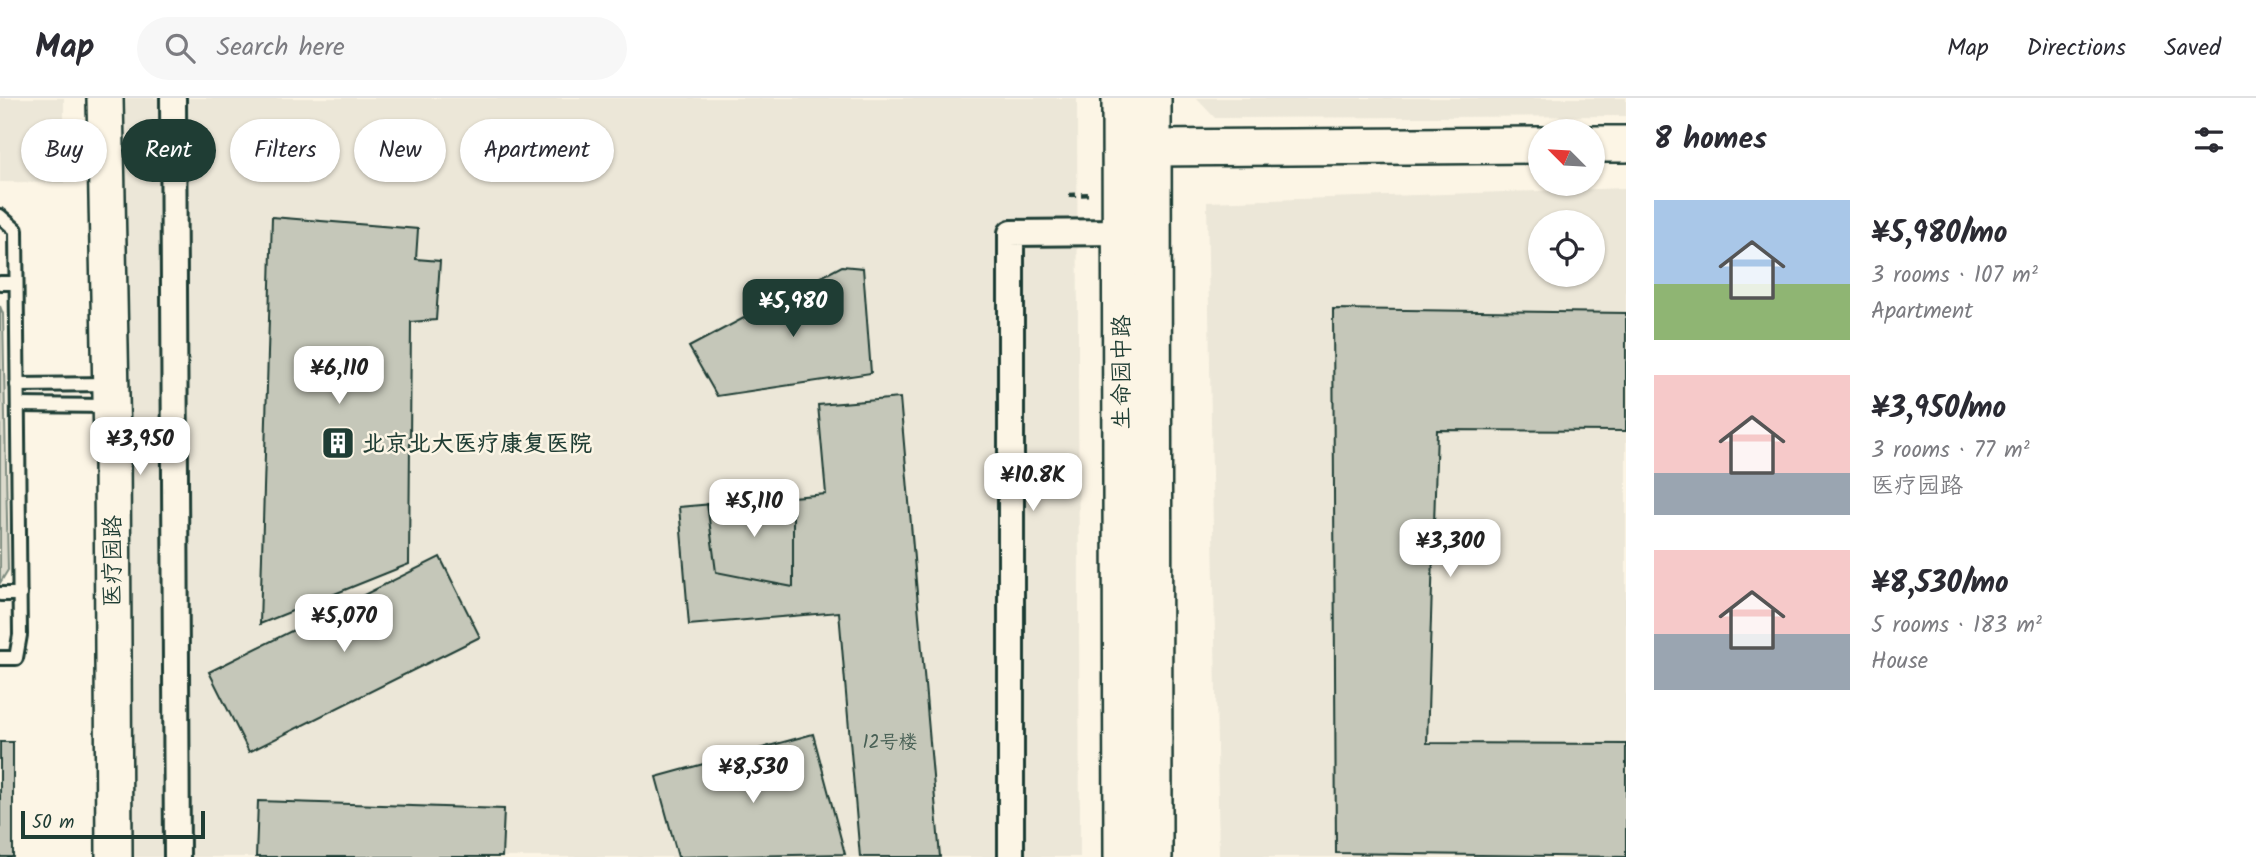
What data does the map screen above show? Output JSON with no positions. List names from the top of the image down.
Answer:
{
  "streets": {
    "street": ["生命园中路", "医疗园路"]
  },
  "places": {
    "building": ["北京北大医疗康复医院"]
  },
  "house_numbers": ["12号楼"],
  "scale_bar": "50 m",
  "north": "top left",
  "page": {
    "header": "Map",
    "search": "Search here",
    "nav": ["Map", "Directions", "Saved"],
    "heading": "8 homes",
    "chip": [
      "Buy",
      "Rent",
      "Filters",
      "New",
      "Apartment"
    ],
    "list": [
      {
        "name": "¥5,980/mo",
        "note": "3 rooms · 107 m² · Apartment"
      },
      {
        "name": "¥3,950/mo",
        "note": "3 rooms · 77 m² · 医疗园路"
      },
      {
        "name": "¥8,530/mo",
        "note": "5 rooms · 183 m² · House"
      }
    ],
    "price": [
      "¥5,980",
      "¥6,110",
      "¥3,950",
      "¥10.8K",
      "¥5,110",
      "¥3,300",
      "¥5,070",
      "¥8,530"
    ],
    "scale": "50 m"
  }
}
